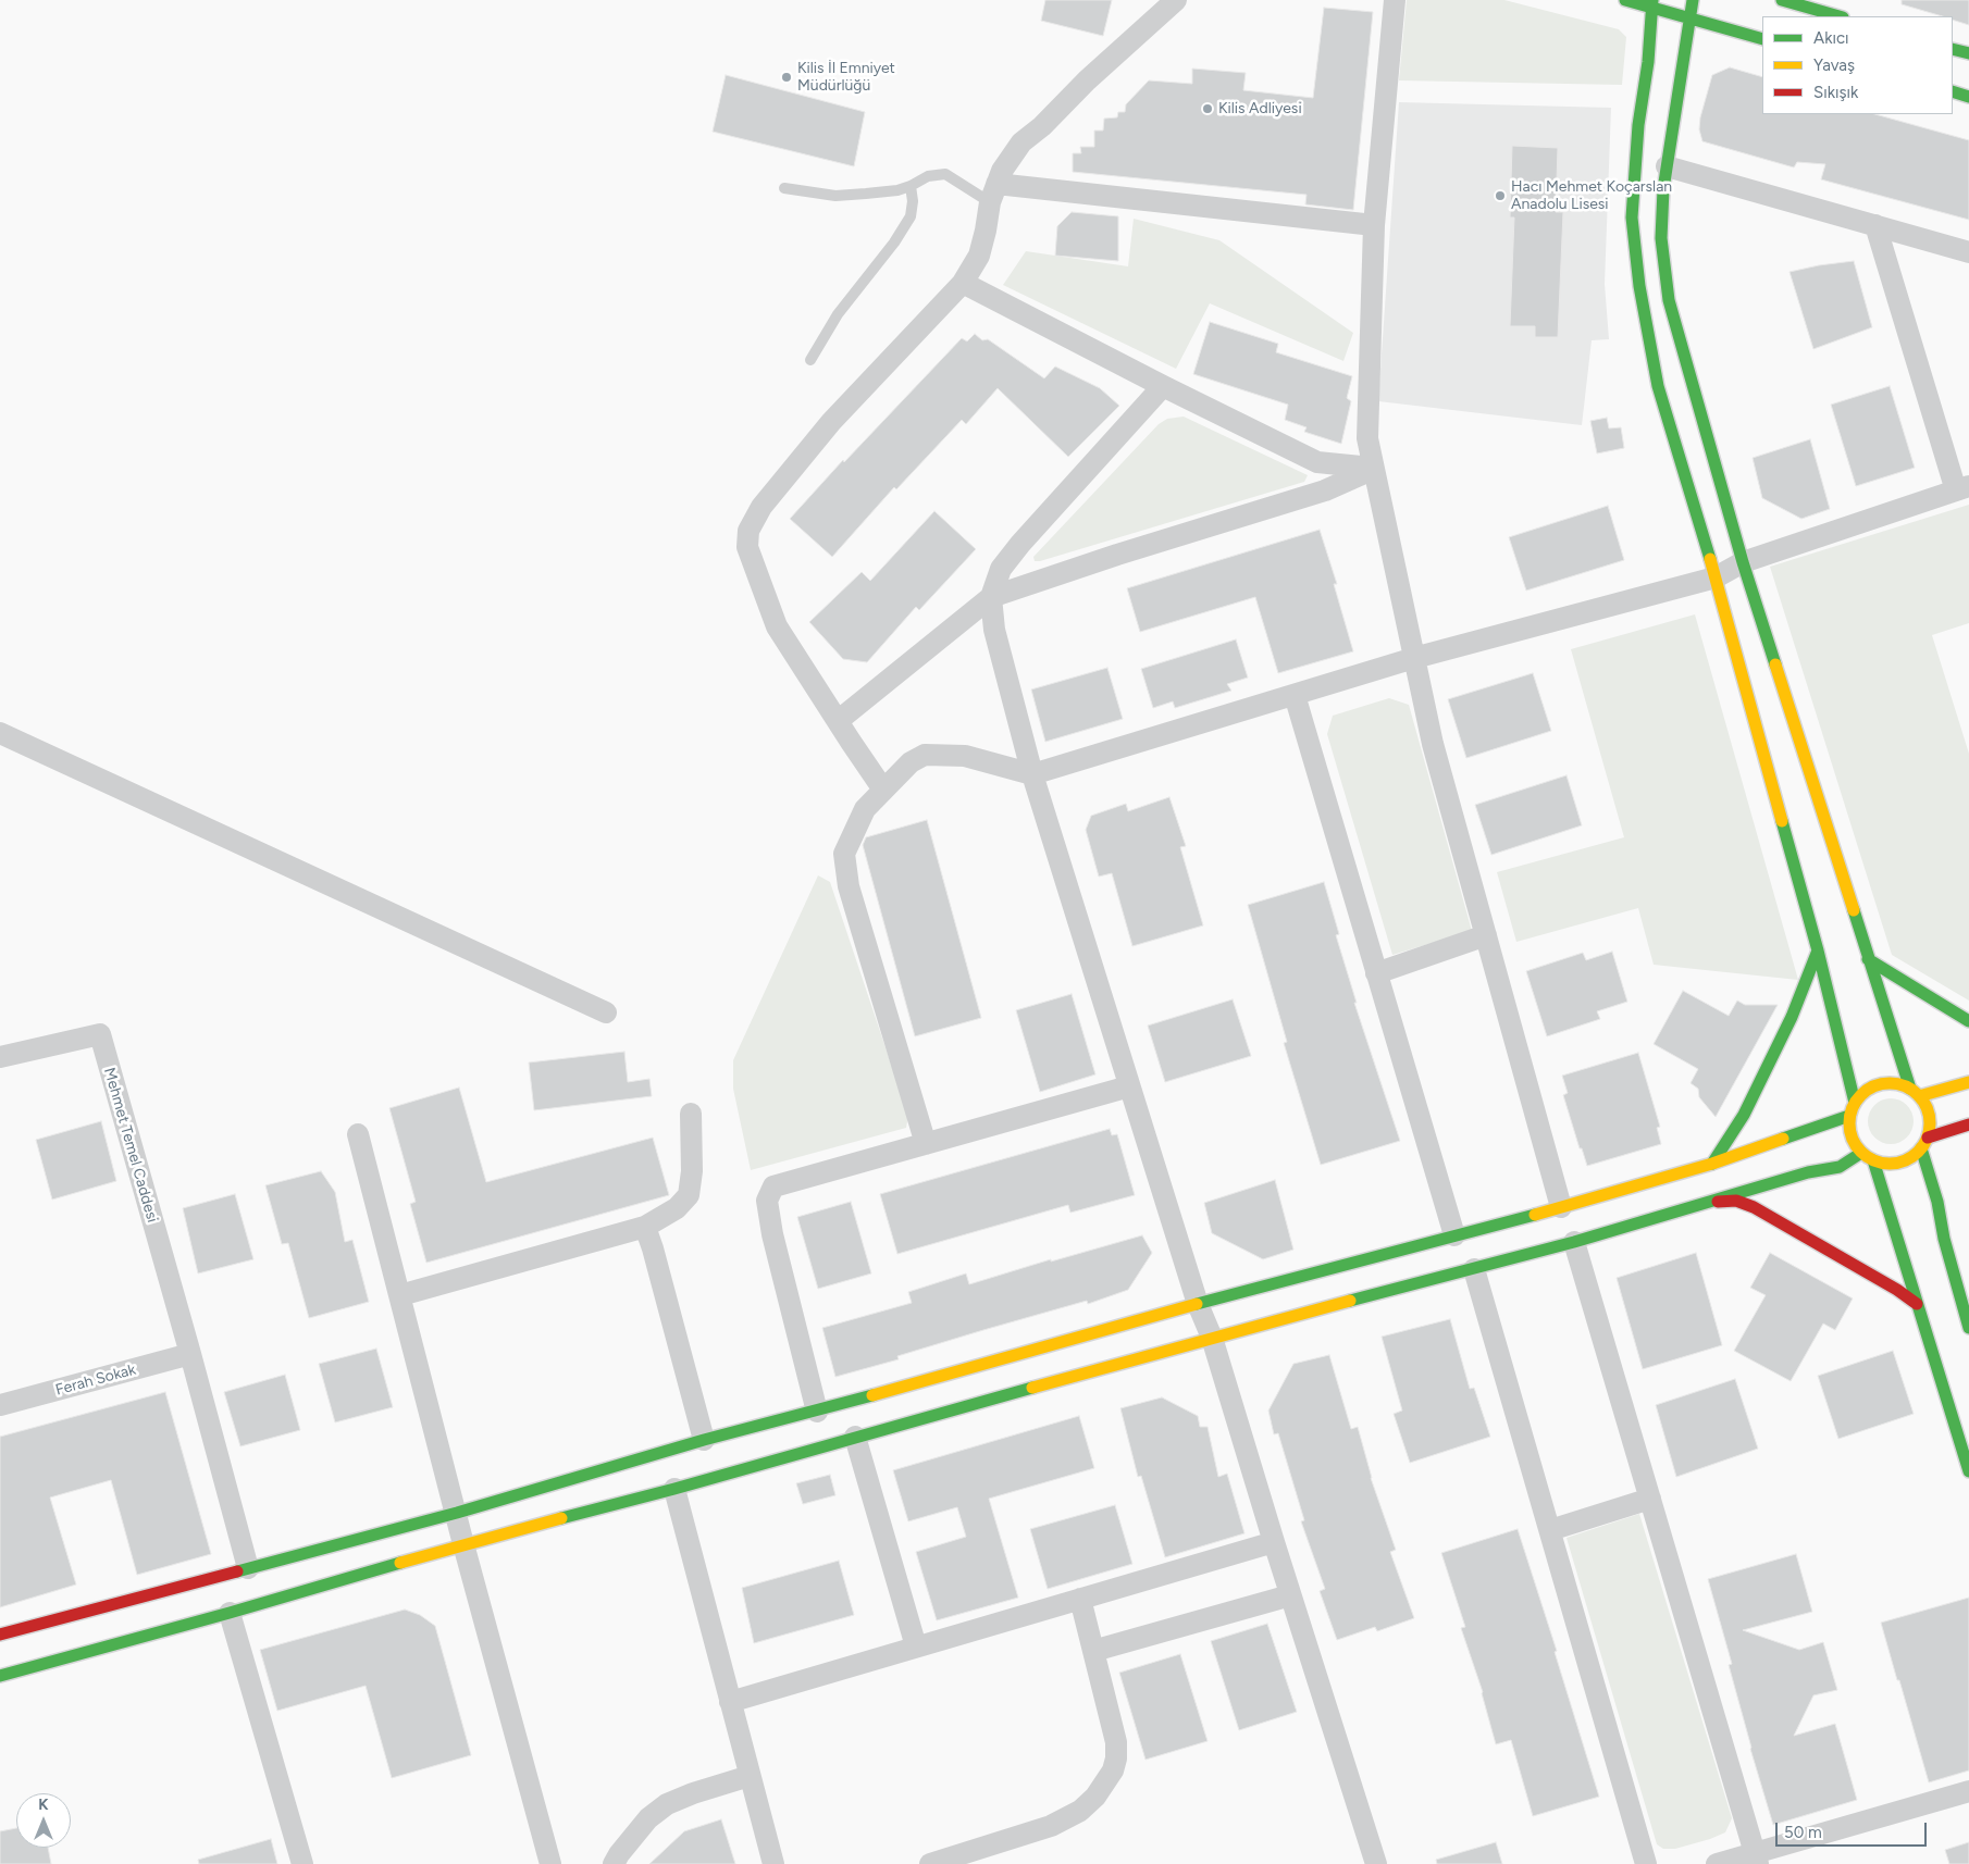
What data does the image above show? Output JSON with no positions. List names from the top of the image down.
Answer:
{
  "streets": {
    "street": ["Mehmet Temel Caddesi", "Ferah Sokak"]
  },
  "crossings": [
    ["Mehmet Temel Caddesi", "Ferah Sokak"]
  ],
  "places": ["Kilis İl Emniyet Müdürlüğü", "Kilis Adliyesi", "Hacı Mehmet Koçarslan Anadolu Lisesi"],
  "legend": ["Akıcı", "Yavaş", "Sıkışık"],
  "scale_bar": "50 m",
  "north": "top"
}
